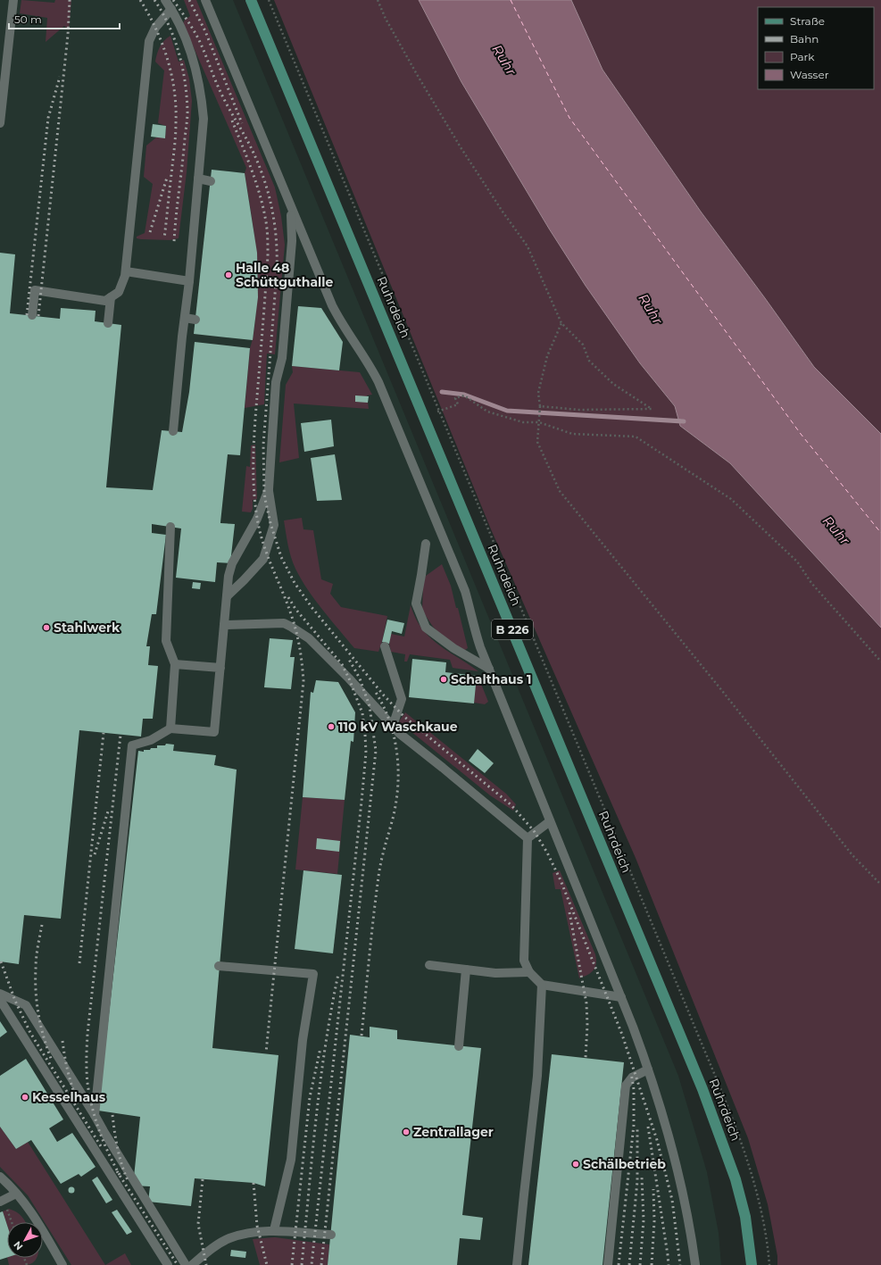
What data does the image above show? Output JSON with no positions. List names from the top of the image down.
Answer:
{
  "streets": {
    "main road": ["Ruhrdeich", "B 226"]
  },
  "water": ["Ruhr"],
  "places": [
    "Halle 48 Schüttguthalle",
    "Stahlwerk",
    "Schalthaus 1",
    "110 kV Waschkaue",
    "Kesselhaus",
    "Zentrallager",
    "Schälbetrieb"
  ],
  "legend": [
    "Straße",
    "Bahn",
    "Park",
    "Wasser"
  ],
  "scale_bar": "50 m",
  "north": "bottom left"
}
